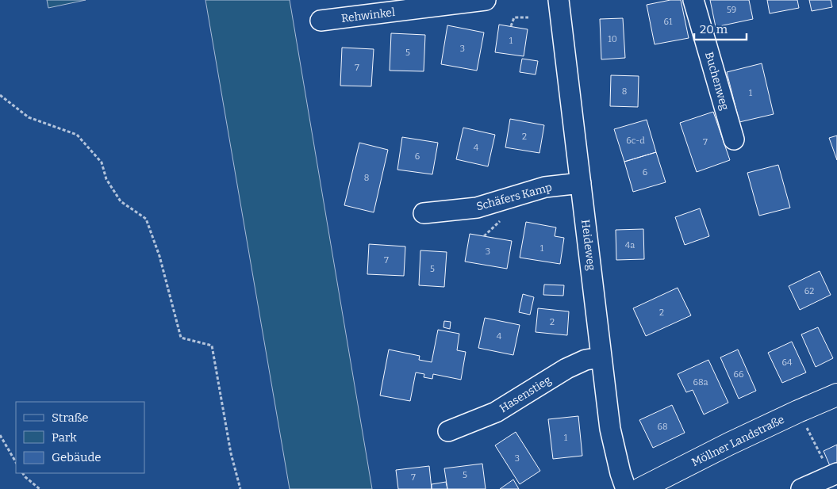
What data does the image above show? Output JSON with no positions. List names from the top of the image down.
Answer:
{
  "streets": {
    "main road": ["Möllner Landstraße"],
    "street": [
      "Rehwinkel",
      "Buchenweg",
      "Schäfers Kamp",
      "Heideweg",
      "Hasenstieg"
    ]
  },
  "crossings": [
    ["Schäfers Kamp", "Heideweg"],
    ["Heideweg", "Hasenstieg"]
  ],
  "house_numbers": [
    "59",
    "61",
    "10",
    "1",
    "3",
    "5",
    "7",
    "8",
    "1",
    "2",
    "6c-d",
    "7",
    "4",
    "6",
    "6",
    "8",
    "4a",
    "1",
    "3",
    "7",
    "5",
    "62",
    "2",
    "2",
    "4",
    "64",
    "66",
    "68a",
    "68",
    "1",
    "3",
    "5",
    "7"
  ],
  "legend": ["Straße", "Park", "Gebäude"],
  "scale_bar": "20 m"
}
